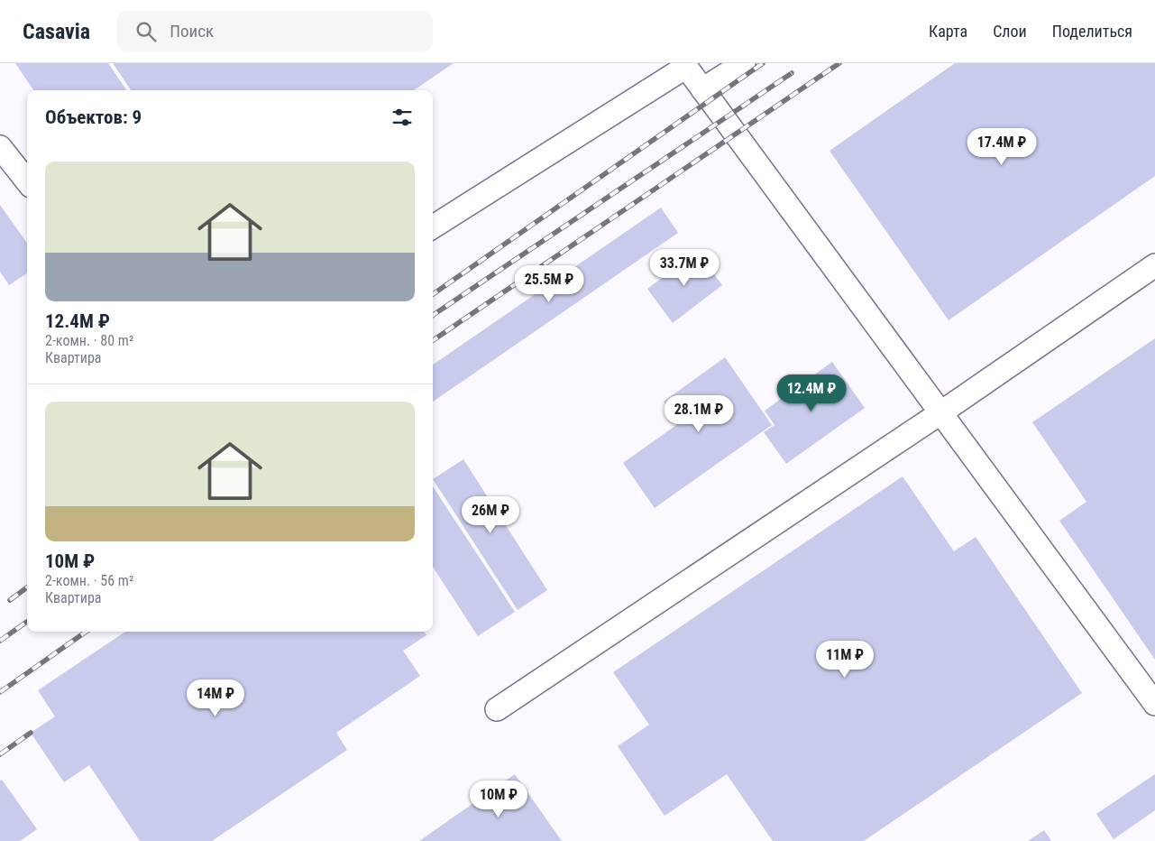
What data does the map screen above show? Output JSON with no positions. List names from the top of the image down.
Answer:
{
  "page": {
    "header": "Casavia",
    "search": "Поиск",
    "nav": ["Карта", "Слои", "Поделиться"],
    "heading": "Объектов: 9",
    "price": [
      "17.4M ₽",
      "33.7M ₽",
      "25.5M ₽",
      "12.4M ₽",
      "28.1M ₽",
      "26M ₽",
      "11M ₽",
      "14M ₽",
      "10M ₽"
    ],
    "list": [
      {
        "name": "12.4M ₽",
        "note": "2-комн. · 80 m² · Квартира"
      },
      {
        "name": "10M ₽",
        "note": "2-комн. · 56 m² · Квартира"
      }
    ]
  }
}
